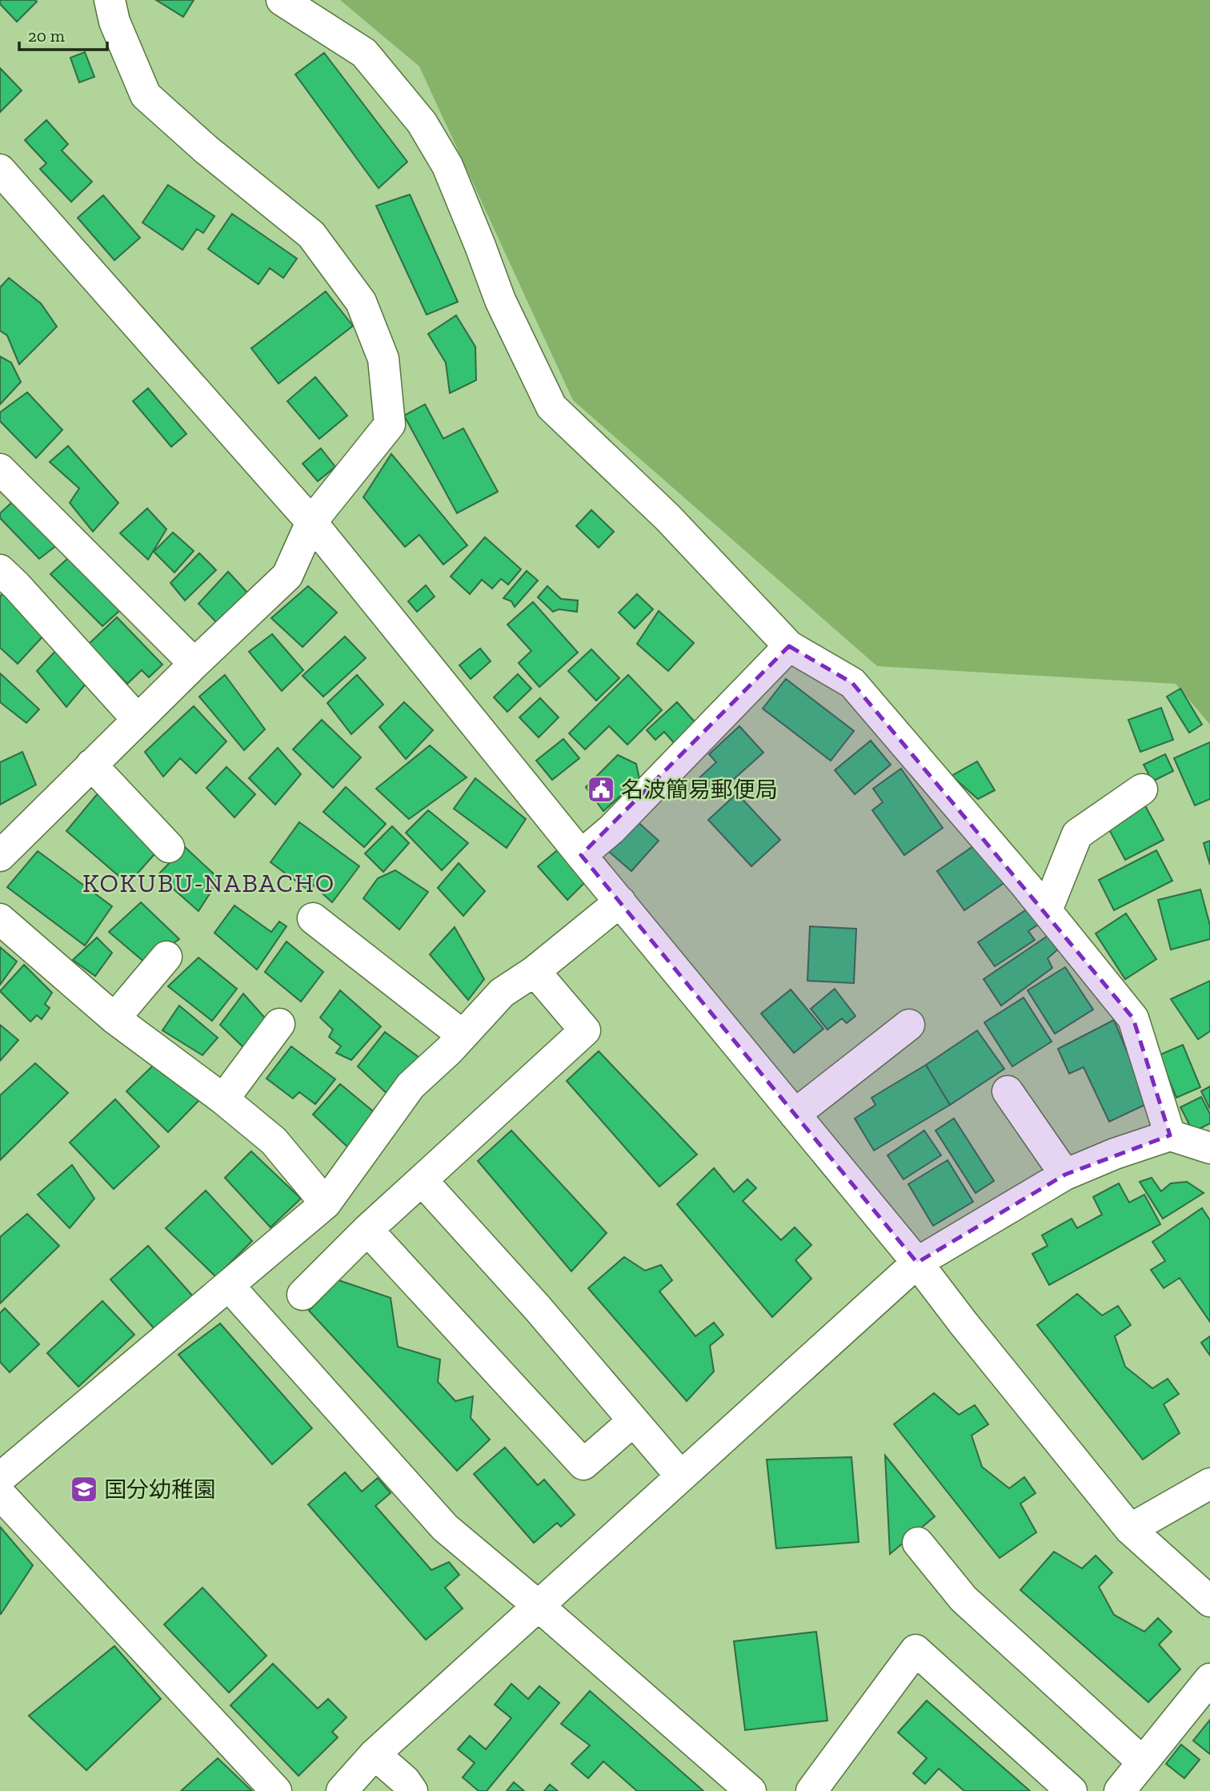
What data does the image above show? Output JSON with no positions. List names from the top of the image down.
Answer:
{
  "districts": ["KOKUBU-NABACHO"],
  "places": {
    "public building": ["名波簡易郵便局"],
    "school or university": ["国分幼稚園"]
  },
  "scale_bar": "20 m"
}
